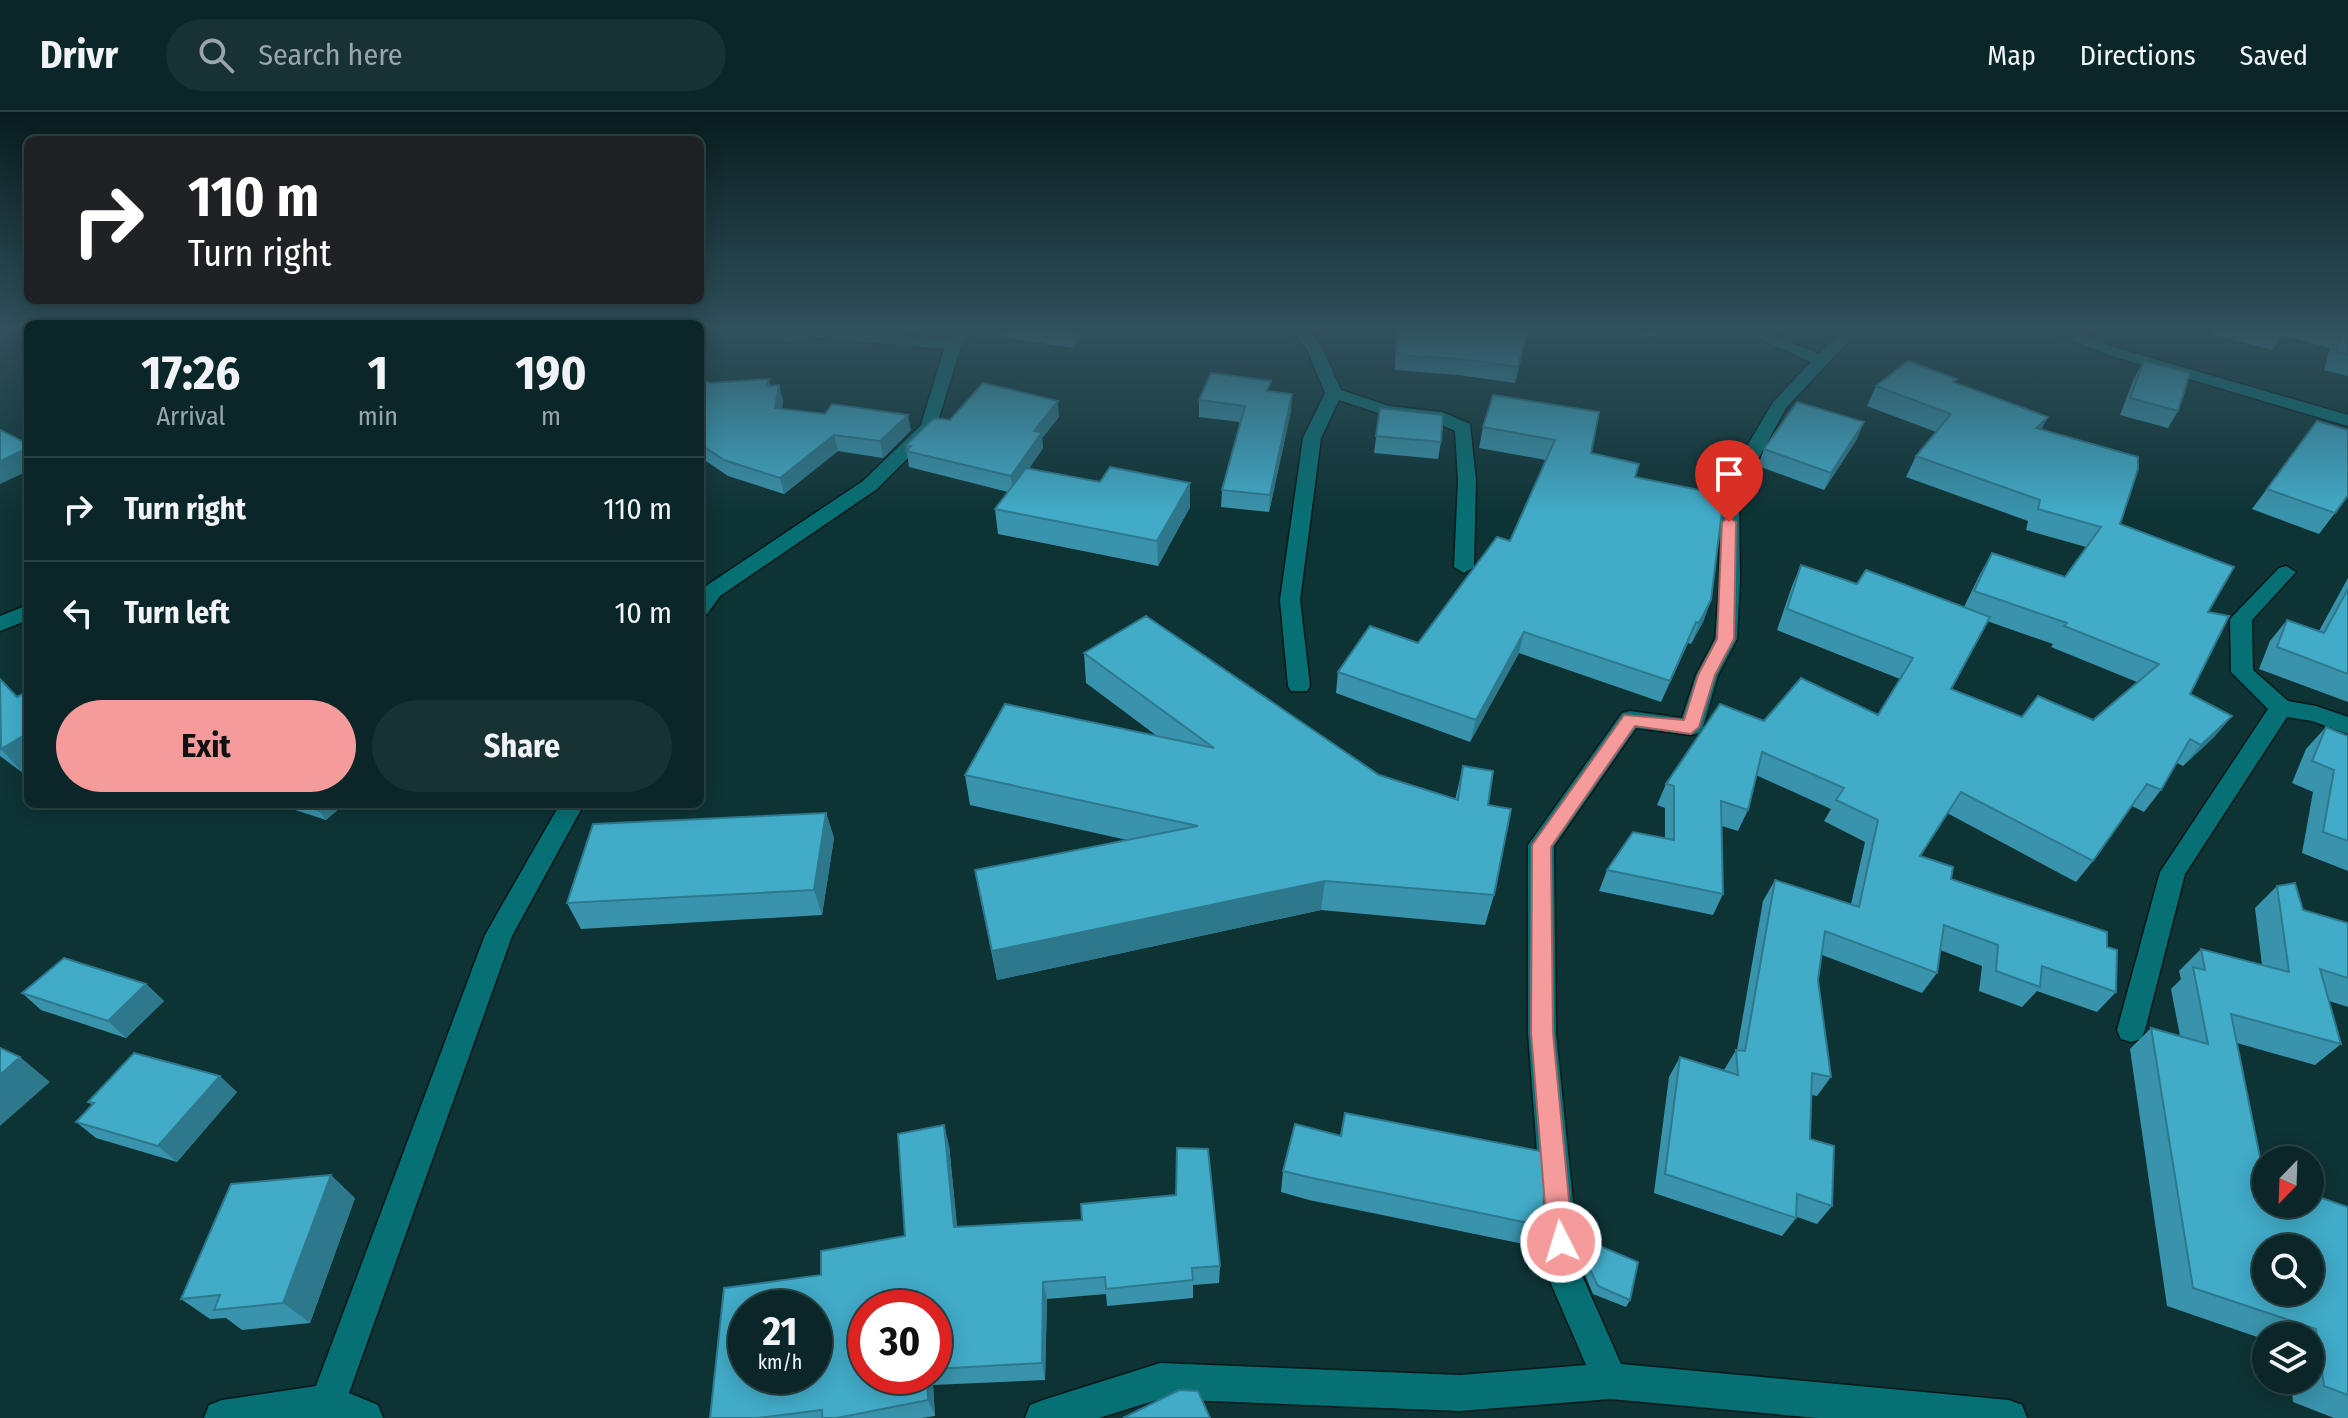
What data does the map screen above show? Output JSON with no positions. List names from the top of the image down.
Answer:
{
  "north": "bottom left",
  "page": {
    "header": "Drivr",
    "search": "Search here",
    "nav": ["Map", "Directions", "Saved"],
    "turn": ["110 m", "Turn right"],
    "eta": [
      "17:26",
      "Arrival",
      "1",
      "min",
      "190",
      "m"
    ],
    "list": [
      {
        "name": "Turn right",
        "value": "110 m"
      },
      {
        "name": "Turn left",
        "value": "10 m"
      }
    ],
    "buttons": ["Exit", "Share"],
    "speed": "21 km/h",
    "limit": "30"
  }
}
